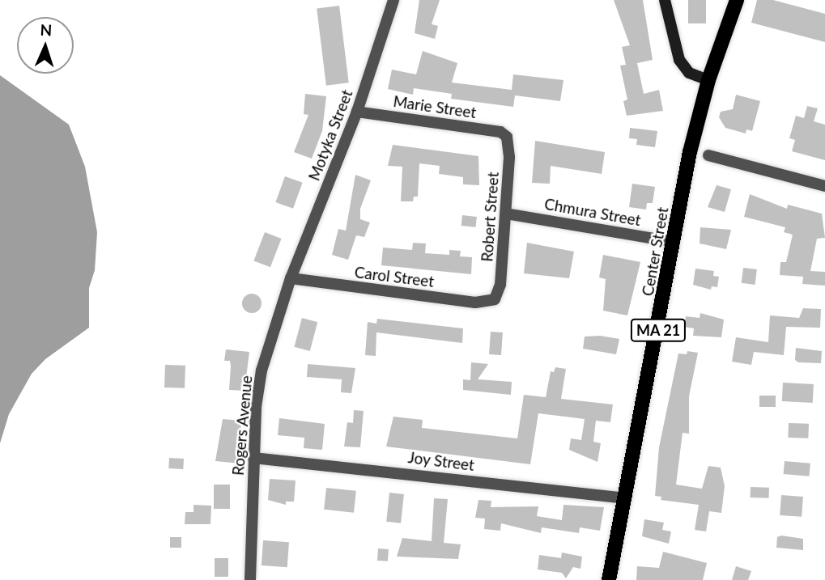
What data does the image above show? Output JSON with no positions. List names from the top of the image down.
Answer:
{
  "streets": {
    "main road": ["Center Street", "MA 21"],
    "street": [
      "Marie Street",
      "Motyka Street",
      "Chmura Street",
      "Robert Street",
      "Carol Street",
      "Rogers Avenue",
      "Joy Street"
    ]
  },
  "crossings": [
    ["Marie Street", "Motyka Street"],
    ["Marie Street", "Robert Street"],
    ["Motyka Street", "Carol Street"],
    ["Motyka Street", "Rogers Avenue"],
    ["Chmura Street", "Robert Street"],
    ["Chmura Street", "Center Street"],
    ["Robert Street", "Carol Street"],
    ["Center Street", "Joy Street"],
    ["Carol Street", "Rogers Avenue"],
    ["Rogers Avenue", "Joy Street"]
  ],
  "north": "top"
}
